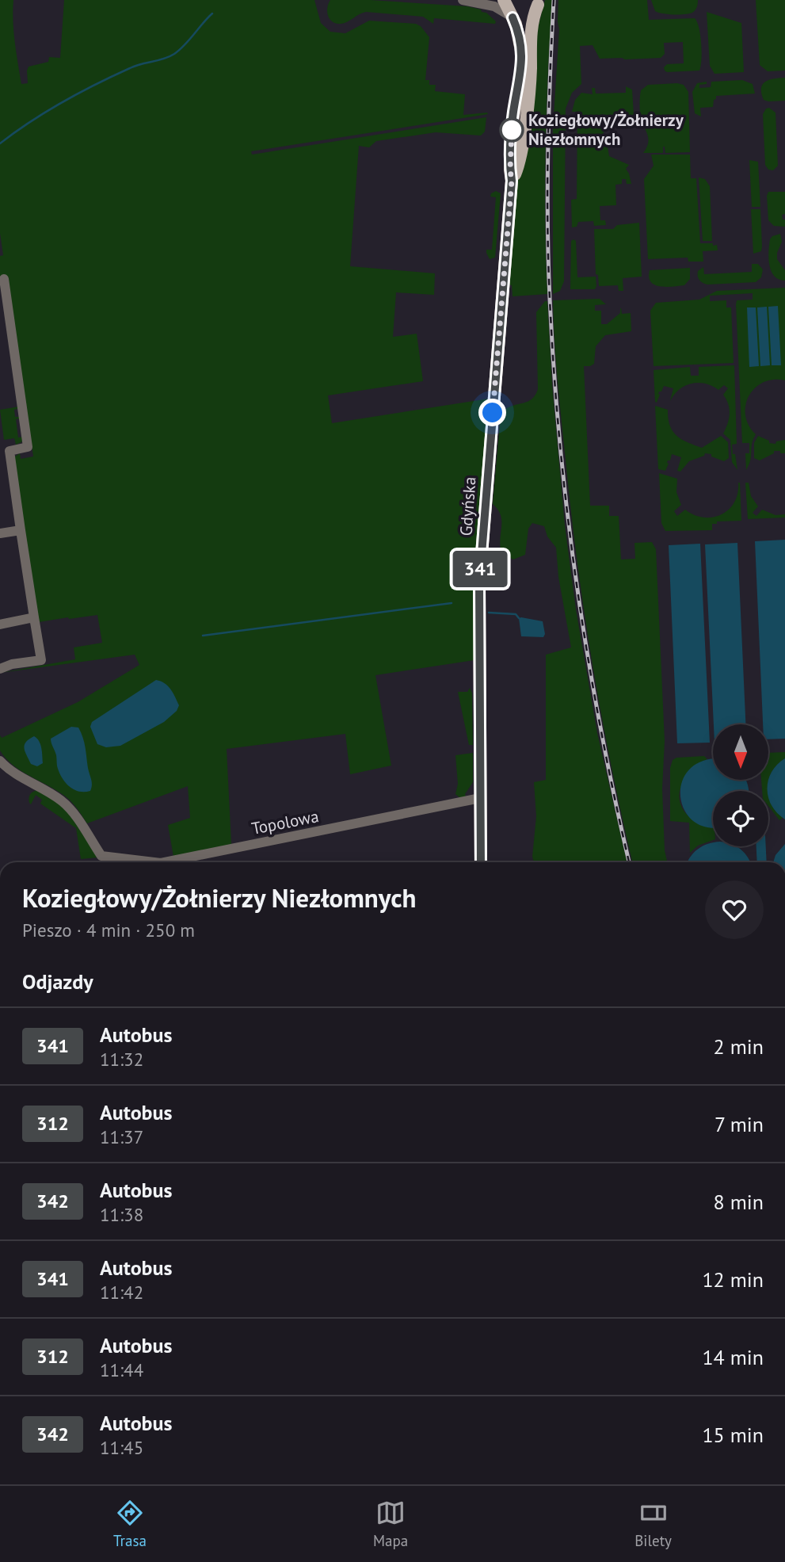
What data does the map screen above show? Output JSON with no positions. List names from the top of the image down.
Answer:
{
  "streets": {
    "main road": ["Gdyńska"],
    "street": ["Topolowa"]
  },
  "crossings": [
    ["Gdyńska", "Topolowa"]
  ],
  "places": ["Koziegłowy/Żołnierzy Niezłomnych"],
  "lines": ["bus line 341"],
  "north": "bottom",
  "page": {
    "on_map": "341",
    "heading": [
      ["Koziegłowy/Żołnierzy Niezłomnych", "Pieszo · 4 min · 250 m"],
      "Odjazdy"
    ],
    "list": [
      {
        "mark": "341",
        "name": "Autobus",
        "note": "11:32",
        "value": "2 min"
      },
      {
        "mark": "312",
        "name": "Autobus",
        "note": "11:37",
        "value": "7 min"
      },
      {
        "mark": "342",
        "name": "Autobus",
        "note": "11:38",
        "value": "8 min"
      },
      {
        "mark": "341",
        "name": "Autobus",
        "note": "11:42",
        "value": "12 min"
      },
      {
        "mark": "312",
        "name": "Autobus",
        "note": "11:44",
        "value": "14 min"
      },
      {
        "mark": "342",
        "name": "Autobus",
        "note": "11:45",
        "value": "15 min"
      }
    ],
    "tabs": ["Trasa", "Mapa", "Bilety"]
  }
}
